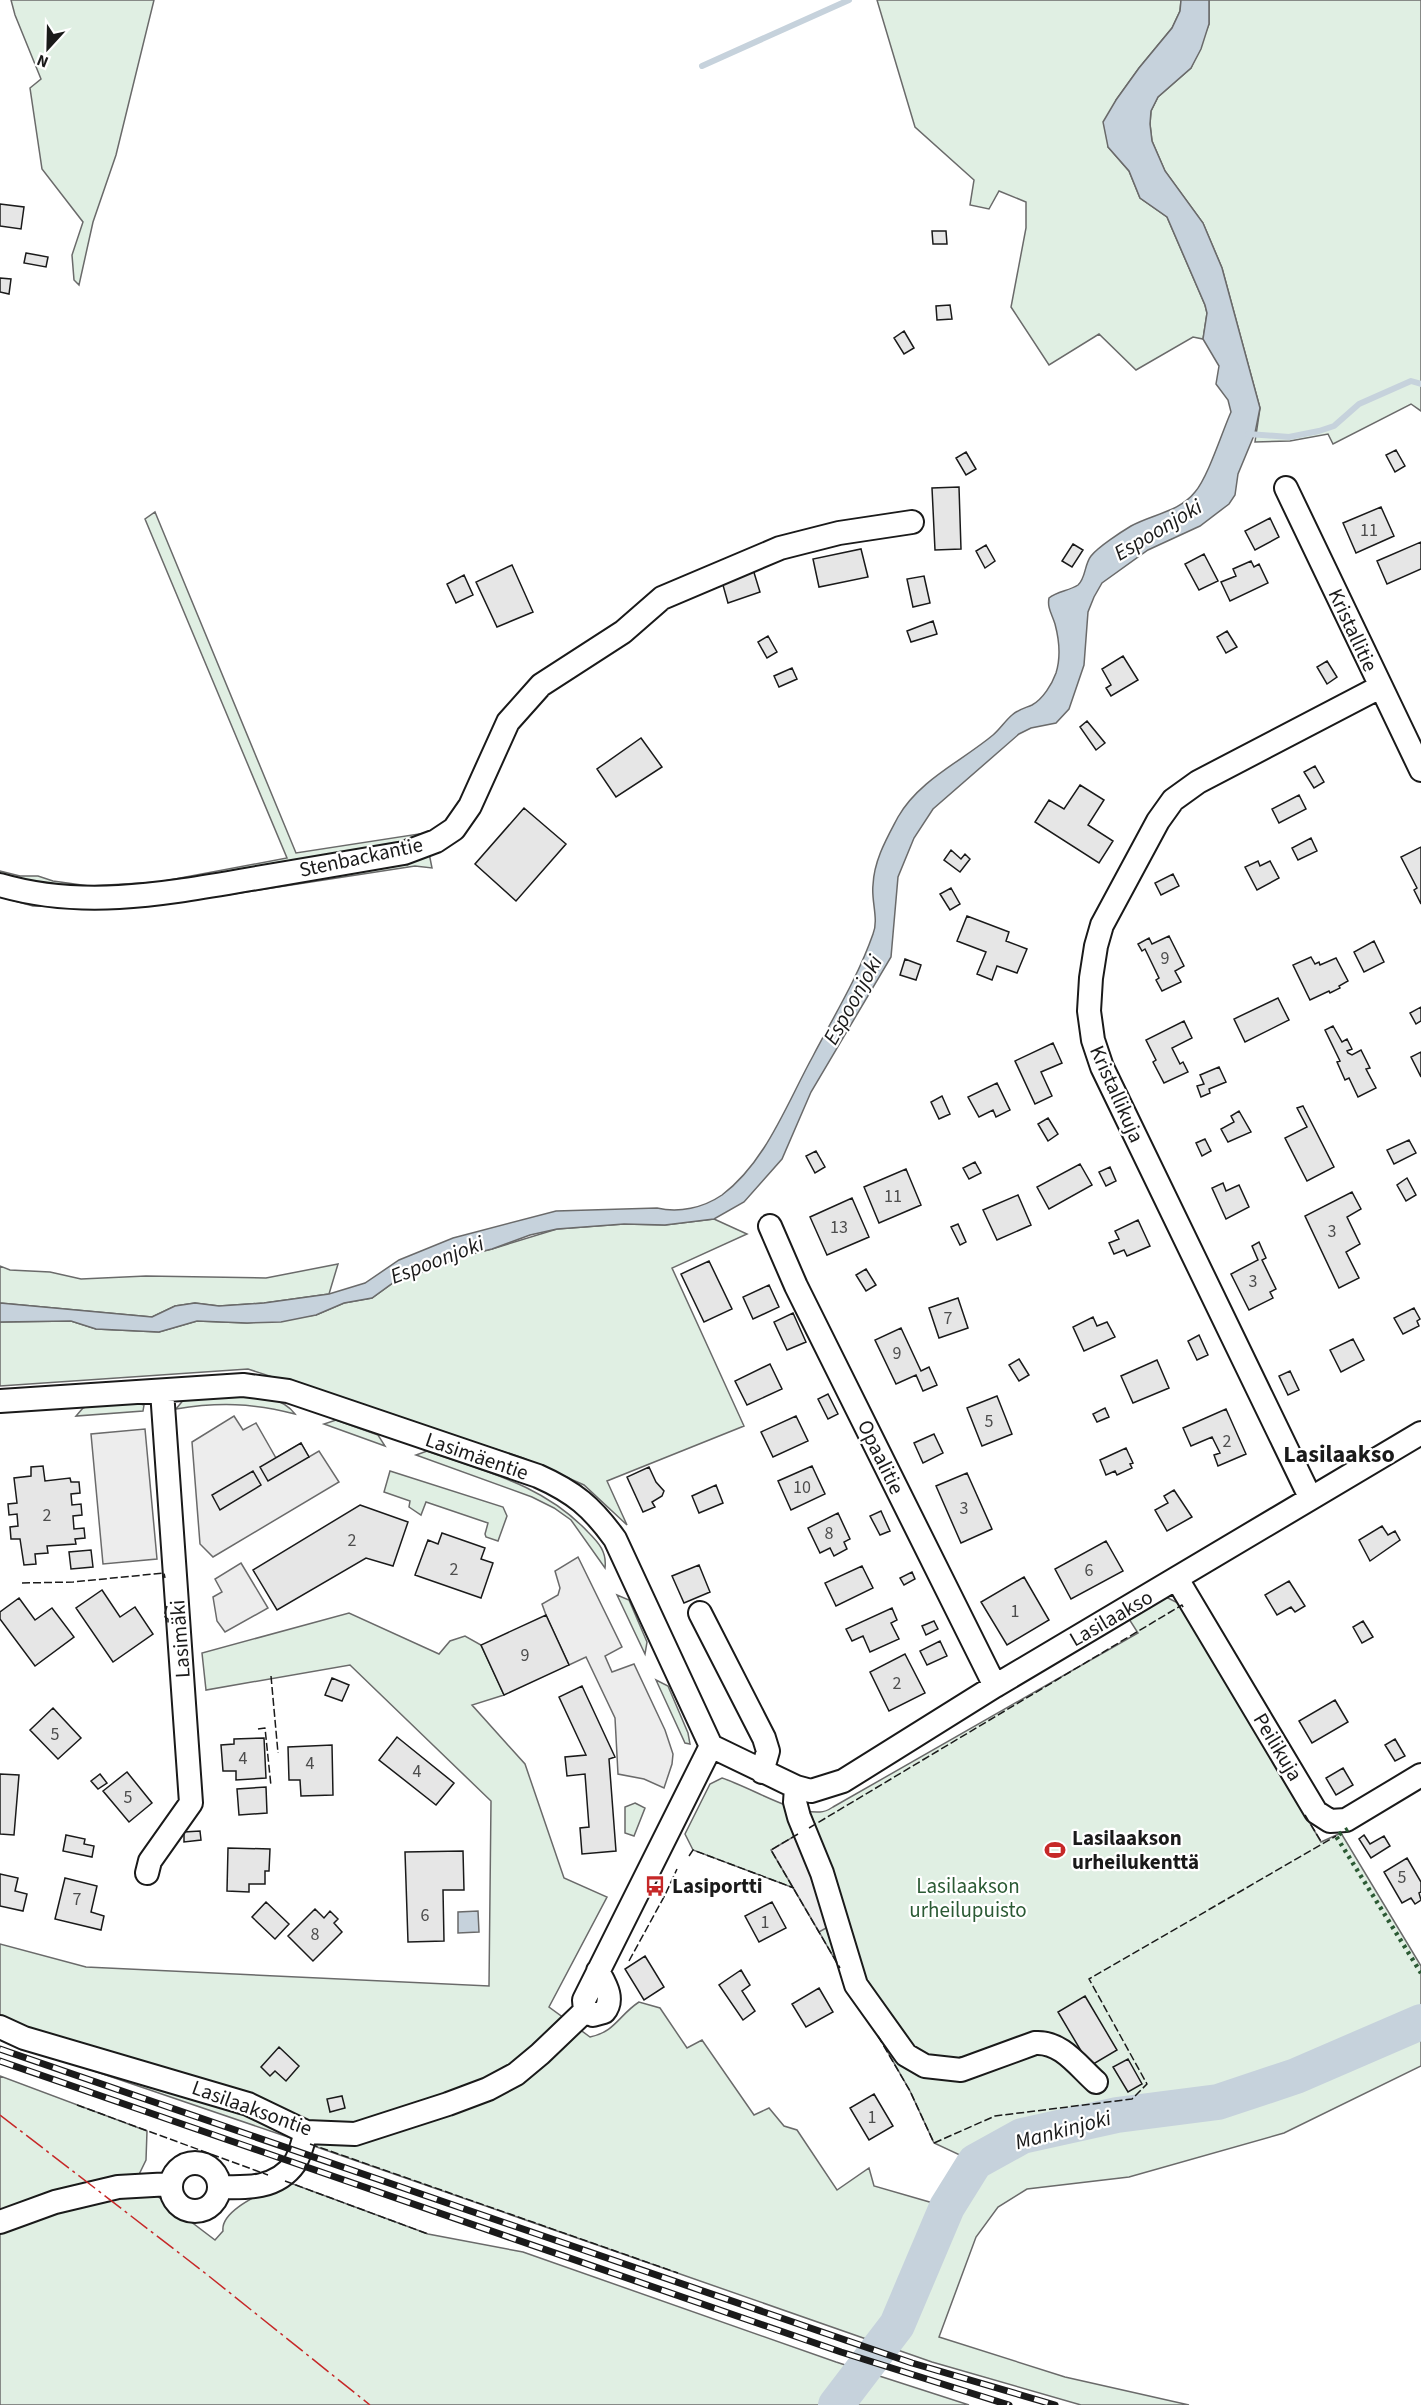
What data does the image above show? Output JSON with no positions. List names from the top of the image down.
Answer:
{
  "streets": {
    "street": [
      "Kristallitie",
      "Stenbackantie",
      "Kristallikuja",
      "Lasimäentie",
      "Opaalitie",
      "Lasilaakso",
      "Lasimäki",
      "Peilikuja",
      "Lasilaaksontie"
    ]
  },
  "crossings": [
    ["Kristallitie", "Kristallikuja"],
    ["Kristallikuja", "Lasilaakso"],
    ["Lasimäentie", "Lasimäki"],
    ["Lasimäentie", "Lasilaaksontie"],
    ["Opaalitie", "Lasilaakso"],
    ["Lasilaakso", "Peilikuja"]
  ],
  "districts": ["Lasilaakso"],
  "water": ["Espoonjoki", "Mankinjoki"],
  "parks": ["Lasilaakson urheilupuisto"],
  "places": {
    "sports": ["Lasilaakson urheilukenttä"],
    "bus stop": ["Lasiportti"]
  },
  "house_numbers": [
    "11",
    "9",
    "11",
    "13",
    "3",
    "3",
    "7",
    "9",
    "5",
    "2",
    "10",
    "3",
    "2",
    "8",
    "2",
    "2",
    "6",
    "1",
    "9",
    "2",
    "5",
    "4",
    "4",
    "4",
    "5",
    "5",
    "7",
    "6",
    "1",
    "8",
    "1"
  ],
  "north": "bottom"
}
